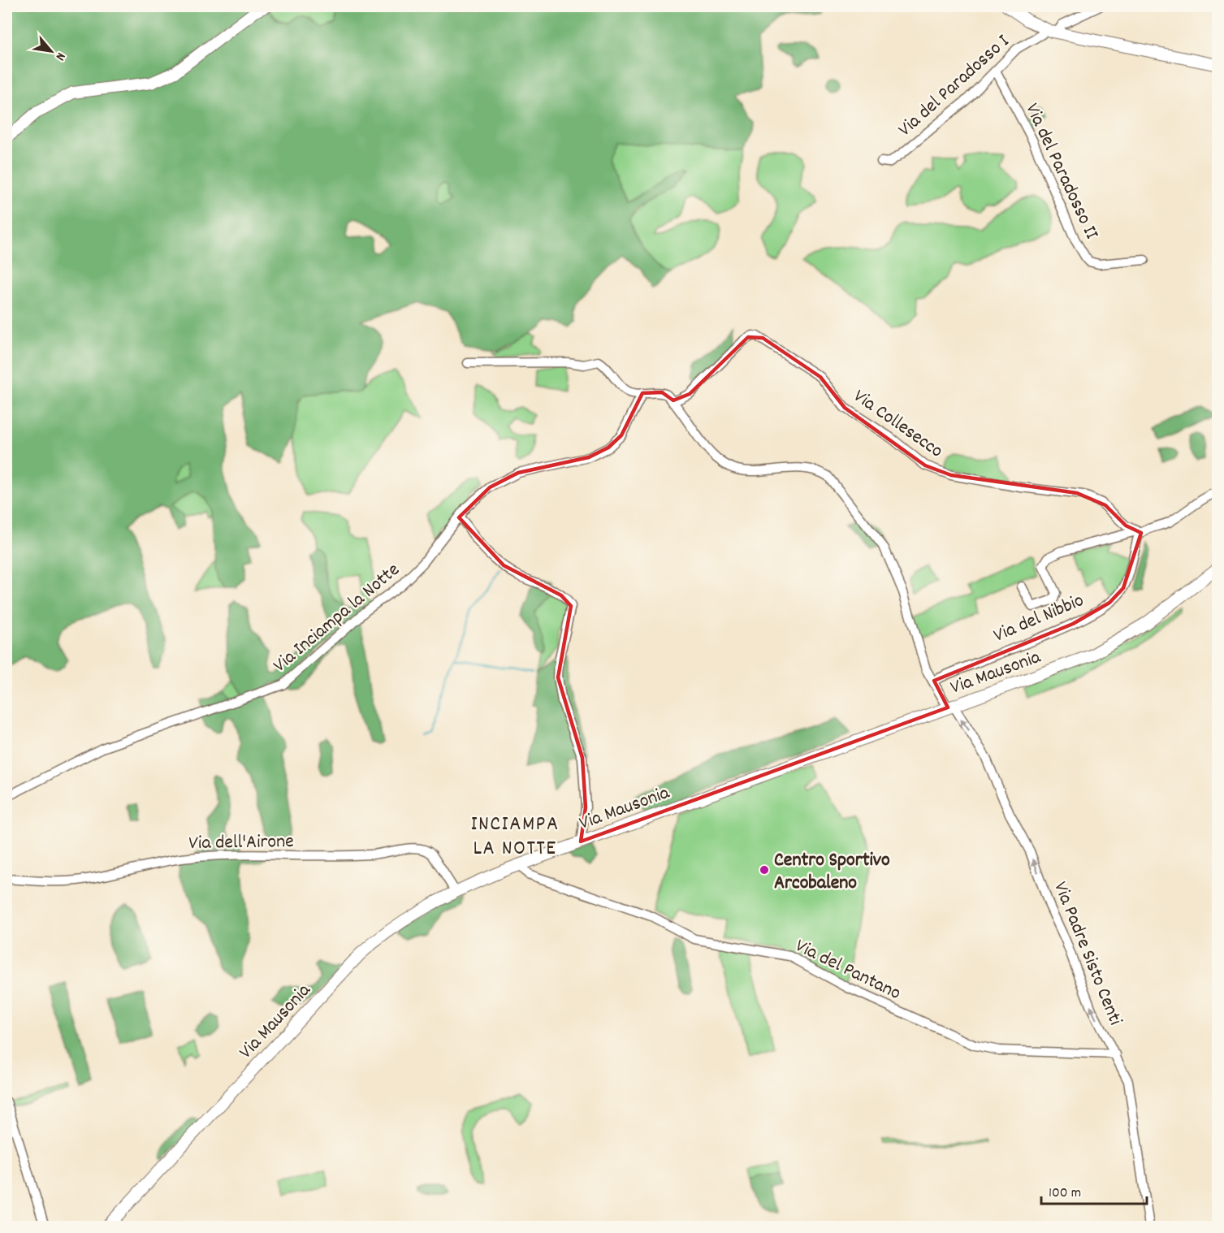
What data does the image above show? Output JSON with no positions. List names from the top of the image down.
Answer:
{
  "streets": {
    "main road": ["Via Mausonia"],
    "street": [
      "Via del Paradosso I",
      "Via del Paradosso II",
      "Via Collesecco",
      "Via Inciampa la Notte",
      "Via del Nibbio",
      "Via dell'Airone",
      "Via Padre Sisto Centi",
      "Via del Pantano"
    ]
  },
  "crossings": [
    ["Via del Paradosso I", "Via del Paradosso II"],
    ["Via Collesecco", "Via del Nibbio"],
    ["Via Collesecco", "Via Padre Sisto Centi"],
    ["Via del Nibbio", "Via Padre Sisto Centi"],
    ["Via Mausonia", "Via dell'Airone"],
    ["Via Mausonia", "Via Padre Sisto Centi"],
    ["Via Mausonia", "Via del Pantano"],
    ["Via Padre Sisto Centi", "Via del Pantano"]
  ],
  "one_way": ["Via Padre Sisto Centi"],
  "districts": ["INCIAMPA LA NOTTE"],
  "places": ["Centro Sportivo Arcobaleno"],
  "scale_bar": "100 m",
  "north": "bottom right"
}
